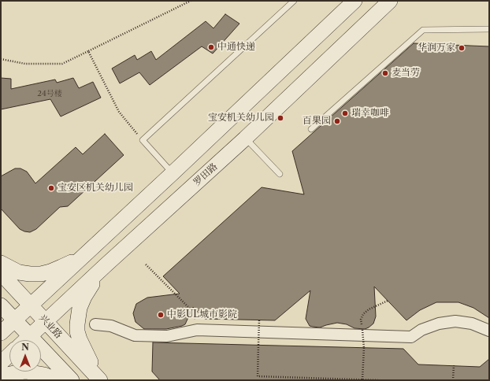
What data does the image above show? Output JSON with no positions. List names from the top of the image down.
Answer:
{
  "streets": {
    "main road": ["罗田路", "兴业路"]
  },
  "crossings": [
    ["罗田路", "兴业路"]
  ],
  "places": [
    "中通快递",
    "华润万家",
    "麦当劳",
    "瑞幸咖啡",
    "宝安机关幼儿园",
    "百果园",
    "宝安区机关幼儿园",
    "中影UL城市影院"
  ],
  "house_numbers": ["24号楼"],
  "north": "top"
}
